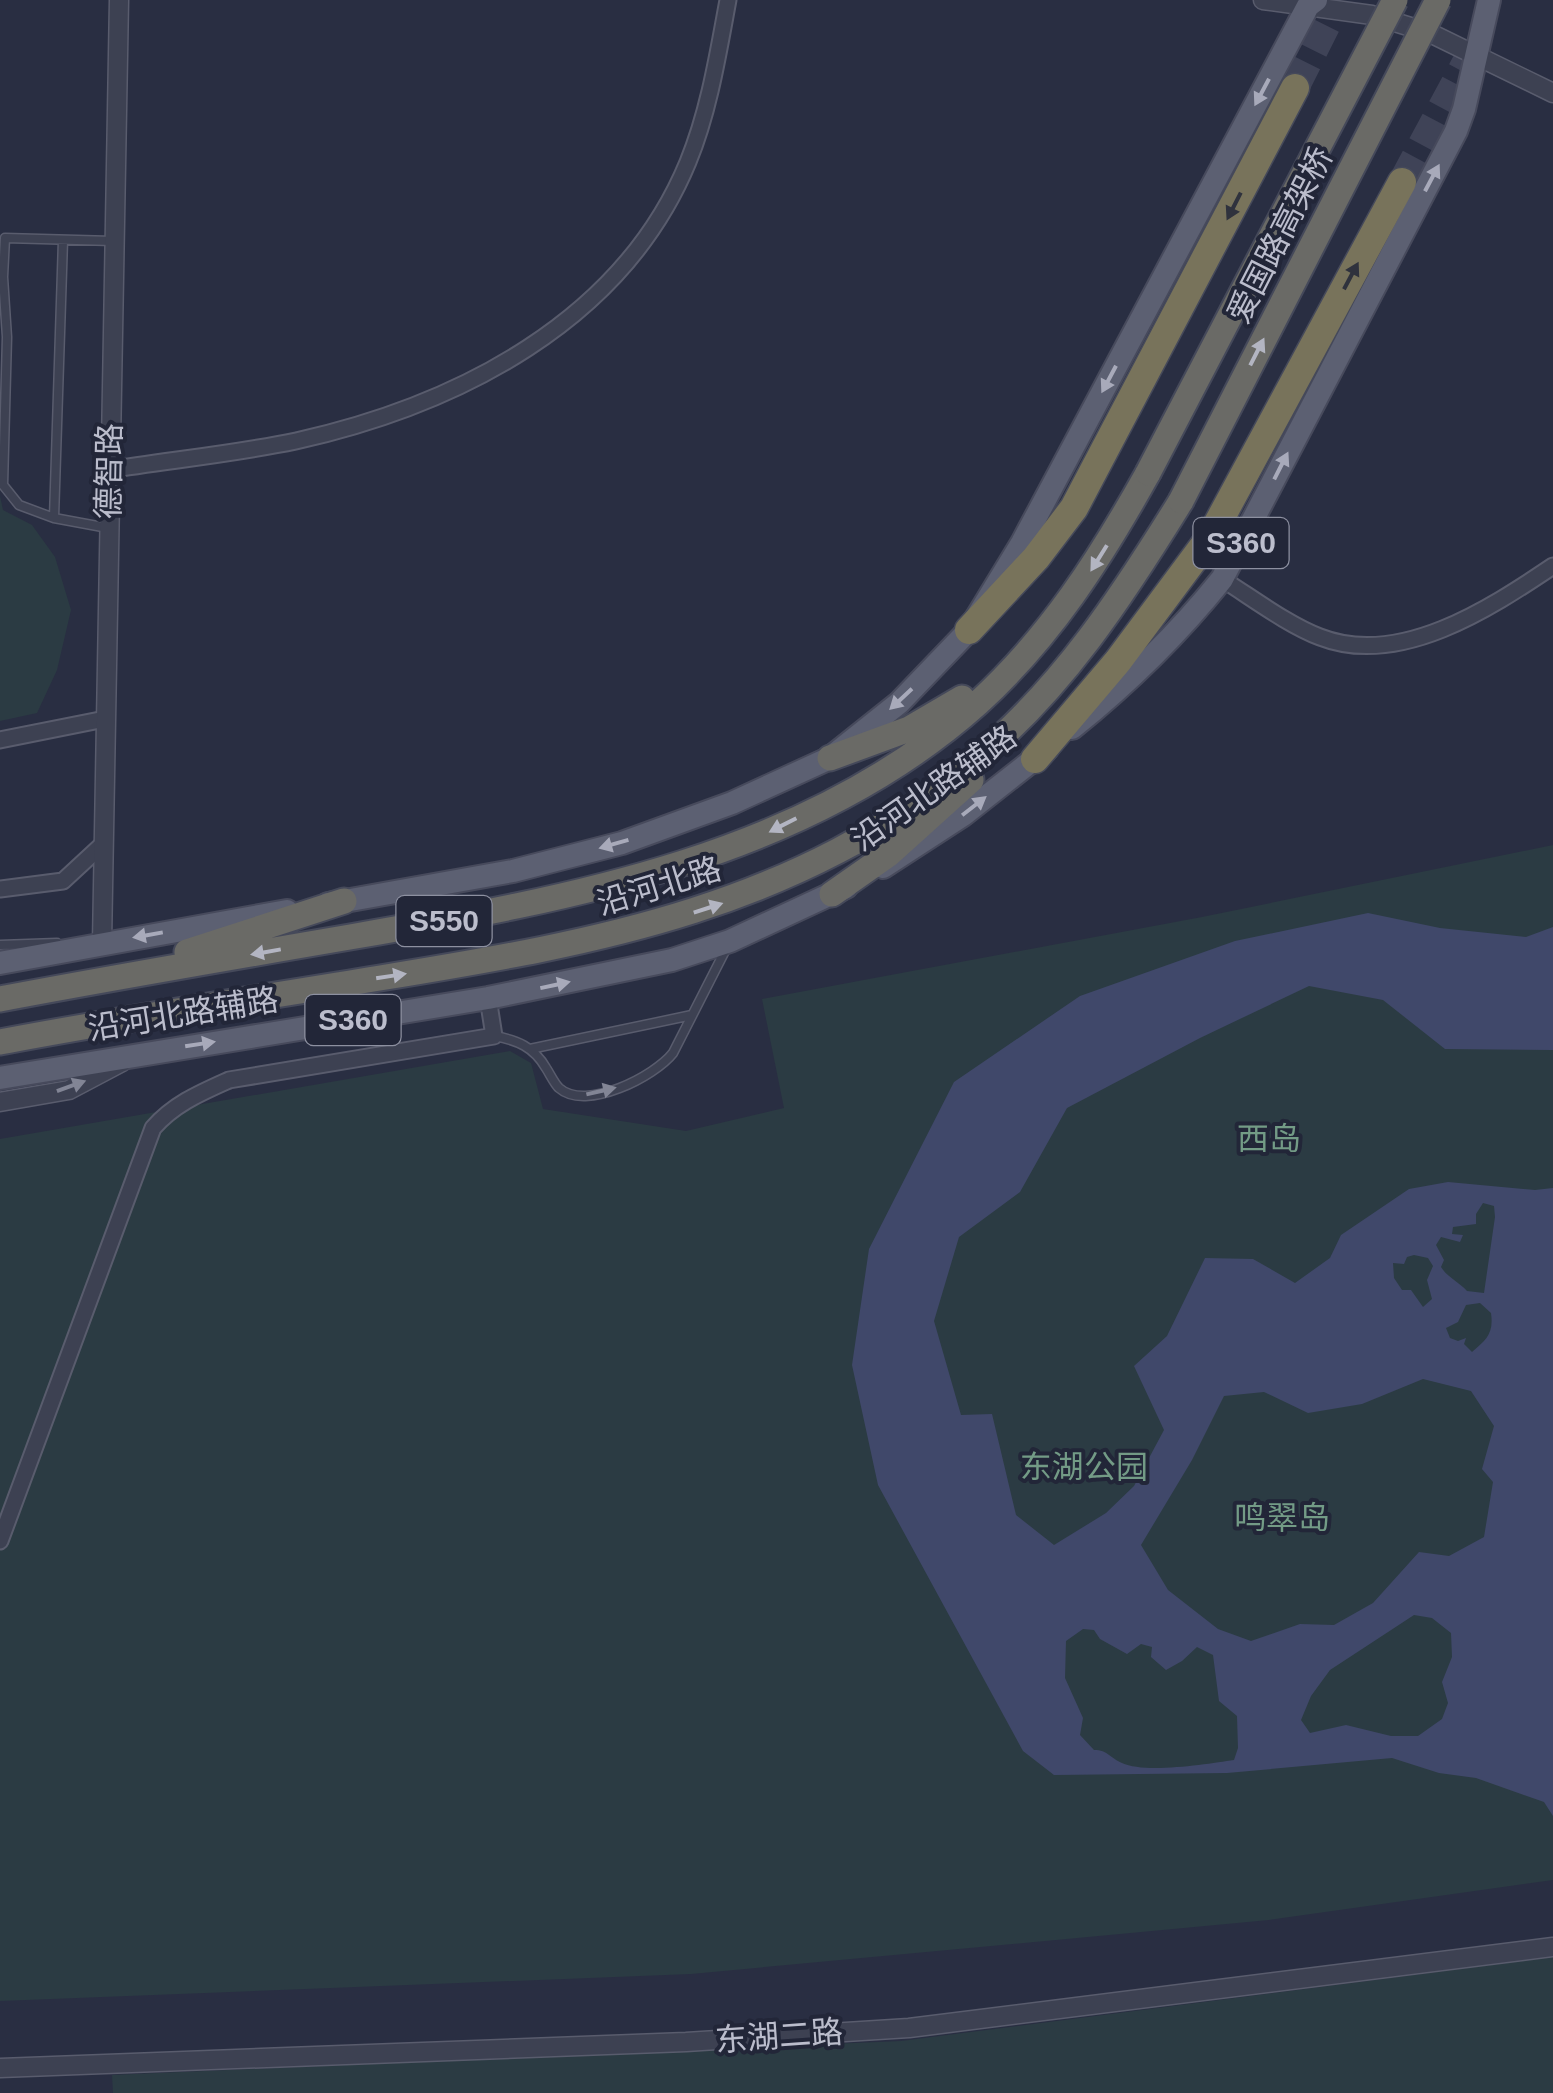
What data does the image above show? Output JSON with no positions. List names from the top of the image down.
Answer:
{
  "streets": {
    "highway": ["爱国路高架桥", "沿河北路", "S550"],
    "main road": ["S360", "沿河北路辅路"],
    "street": ["德智路", "东湖二路"]
  },
  "crossings": [
    ["爱国路高架桥", "沿河北路"]
  ],
  "parks": ["西岛", "东湖公园", "鸣翠岛"]
}
